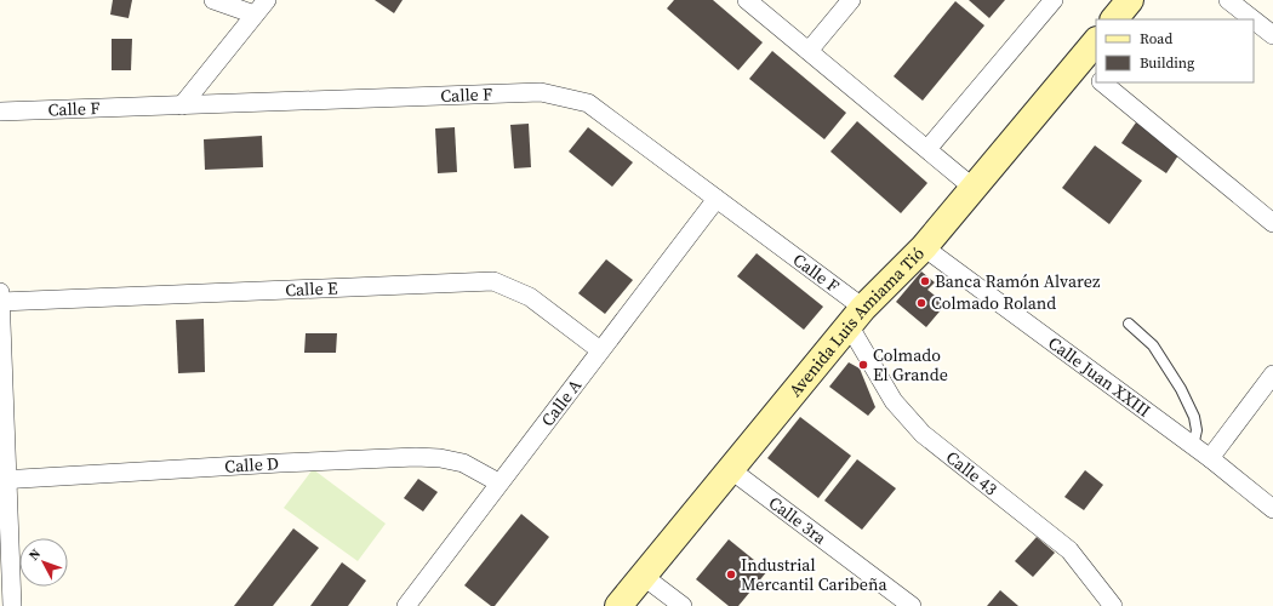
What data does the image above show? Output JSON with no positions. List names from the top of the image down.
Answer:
{
  "streets": {
    "main road": ["Avenida Luis Amiama Tió"],
    "street": [
      "Calle F",
      "Calle E",
      "Calle Juan XXIII",
      "Calle A",
      "Calle D",
      "Calle 43",
      "Calle 3ra"
    ]
  },
  "crossings": [
    ["Calle F", "Avenida Luis Amiama Tió"],
    ["Calle F", "Calle A"],
    ["Calle F", "Calle 43"],
    ["Calle E", "Calle A"],
    ["Avenida Luis Amiama Tió", "Calle Juan XXIII"],
    ["Avenida Luis Amiama Tió", "Calle 43"],
    ["Avenida Luis Amiama Tió", "Calle 3ra"],
    ["Calle A", "Calle D"]
  ],
  "places": [
    "Banca Ramón Alvarez",
    "Colmado Roland",
    "Colmado El Grande",
    "Industrial Mercantil Caribeña"
  ],
  "legend": ["Road", "Building"],
  "north": "top left"
}
